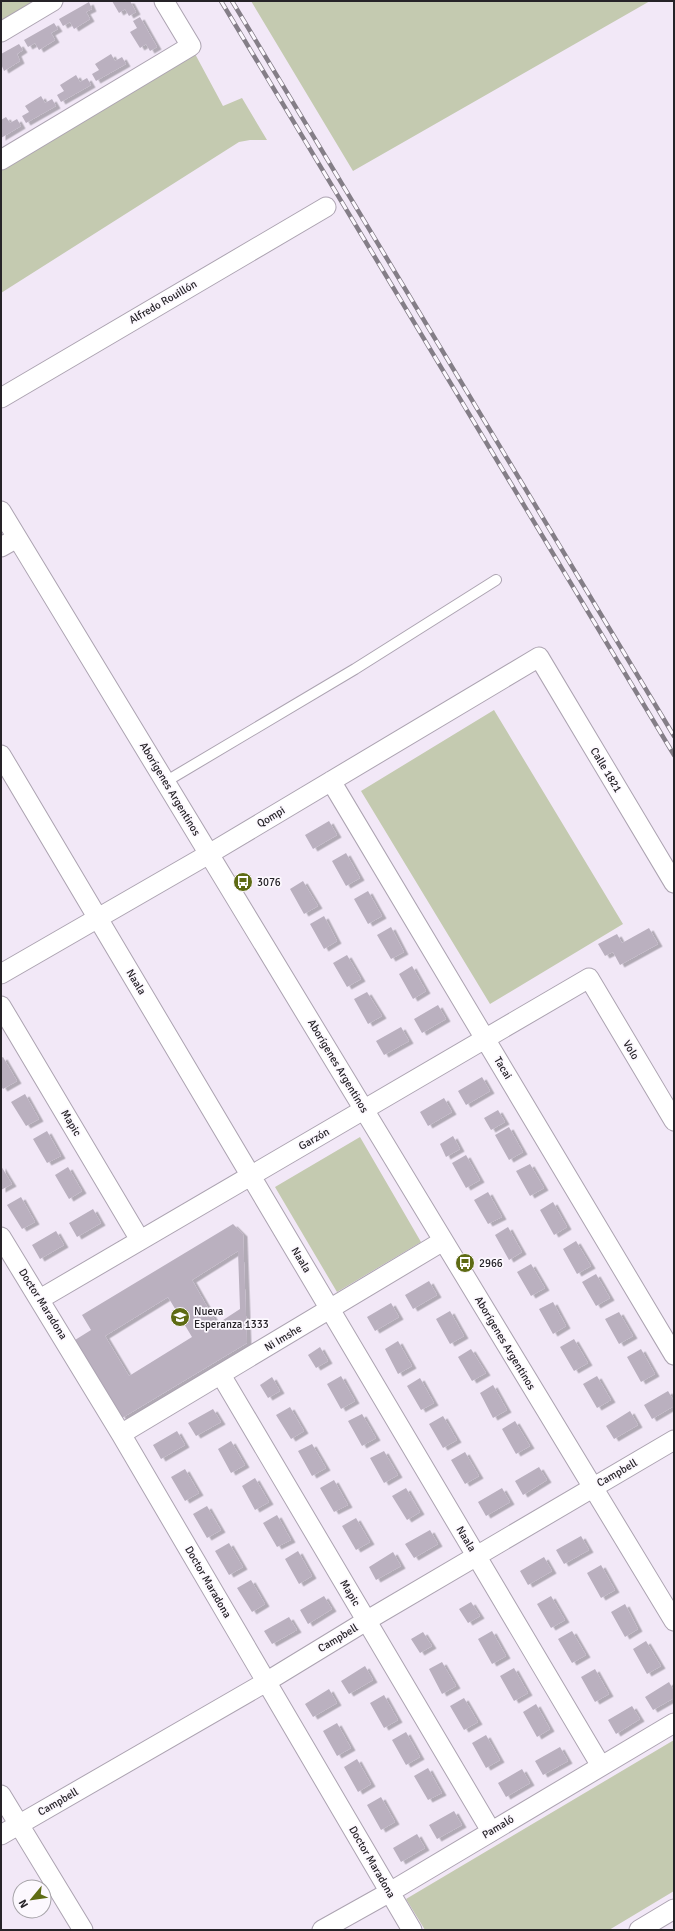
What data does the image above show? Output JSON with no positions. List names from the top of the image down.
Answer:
{
  "streets": {
    "street": [
      "Alfredo Rouillón",
      "Calle 1821",
      "Aborígenes Argentinos",
      "Qompi",
      "Naala",
      "Volo",
      "Tacai",
      "Mapic",
      "Garzón",
      "Doctor Maradona",
      "Ni Imshe",
      "Campbell",
      "Pamaló"
    ]
  },
  "crossings": [
    ["Calle 1821", "Qompi"],
    ["Aborígenes Argentinos", "Qompi"],
    ["Aborígenes Argentinos", "Garzón"],
    ["Aborígenes Argentinos", "Ni Imshe"],
    ["Aborígenes Argentinos", "Campbell"],
    ["Qompi", "Naala"],
    ["Qompi", "Tacai"],
    ["Naala", "Garzón"],
    ["Naala", "Ni Imshe"],
    ["Naala", "Campbell"],
    ["Naala", "Pamaló"],
    ["Volo", "Garzón"],
    ["Tacai", "Garzón"],
    ["Mapic", "Garzón"],
    ["Mapic", "Ni Imshe"],
    ["Mapic", "Campbell"],
    ["Mapic", "Pamaló"],
    ["Garzón", "Doctor Maradona"],
    ["Doctor Maradona", "Ni Imshe"],
    ["Doctor Maradona", "Campbell"],
    ["Doctor Maradona", "Pamaló"]
  ],
  "places": {
    "bus stop": ["3076", "2966"],
    "school or university": ["Nueva Esperanza 1333"]
  },
  "north": "bottom left"
}
